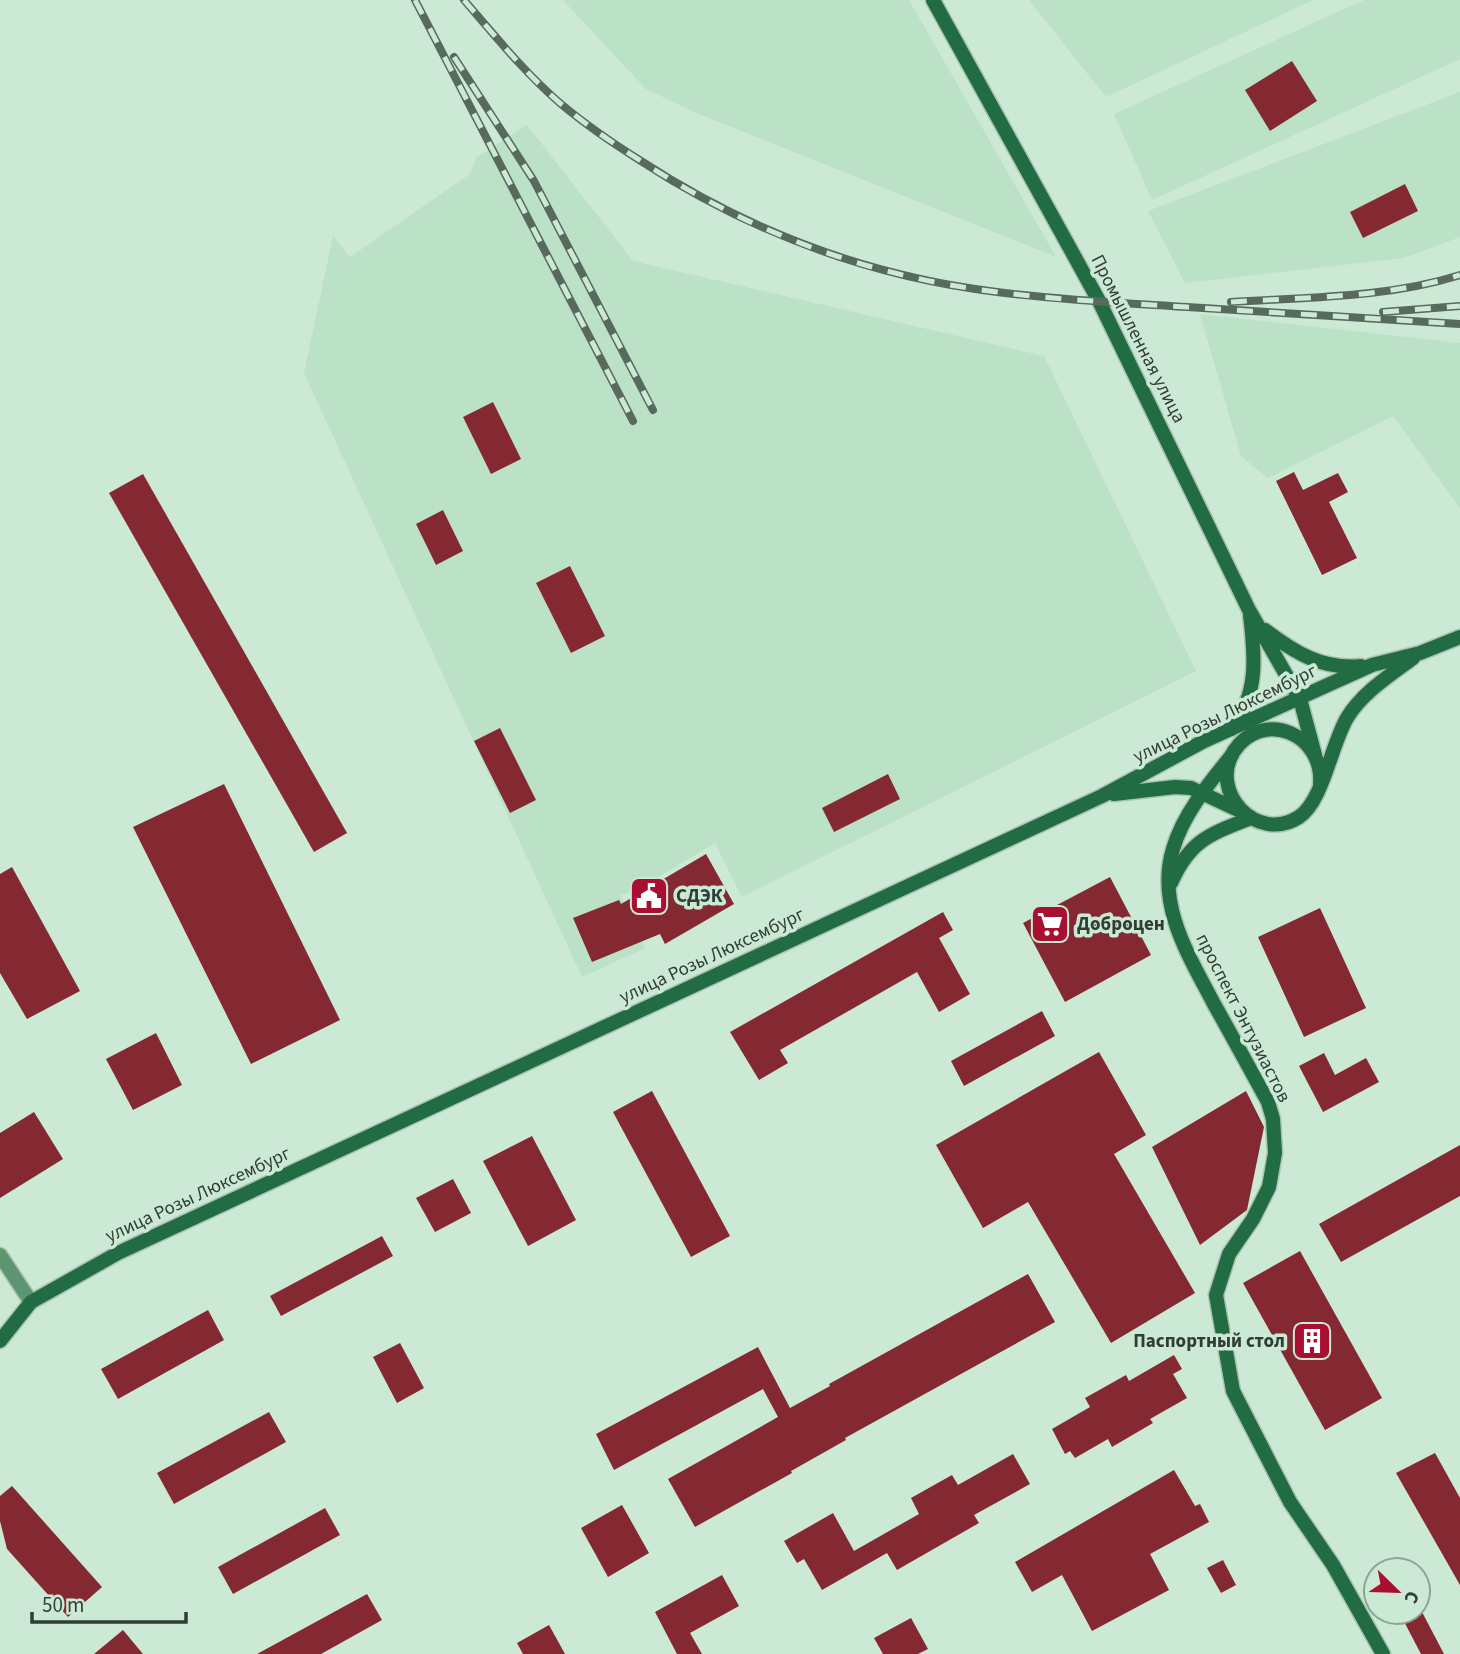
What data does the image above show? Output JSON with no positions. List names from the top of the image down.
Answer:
{
  "streets": {
    "main road": ["Промышленная улица", "улица Розы Люксембург", "проспект Энтузиастов"]
  },
  "crossings": [
    ["Промышленная улица", "улица Розы Люксембург"],
    ["Промышленная улица", "проспект Энтузиастов"]
  ],
  "places": {
    "public building": ["СДЭК"],
    "supermarket": ["Доброцен"],
    "building": ["Паспортный стол"]
  },
  "scale_bar": "50 m",
  "north": "bottom right"
}
